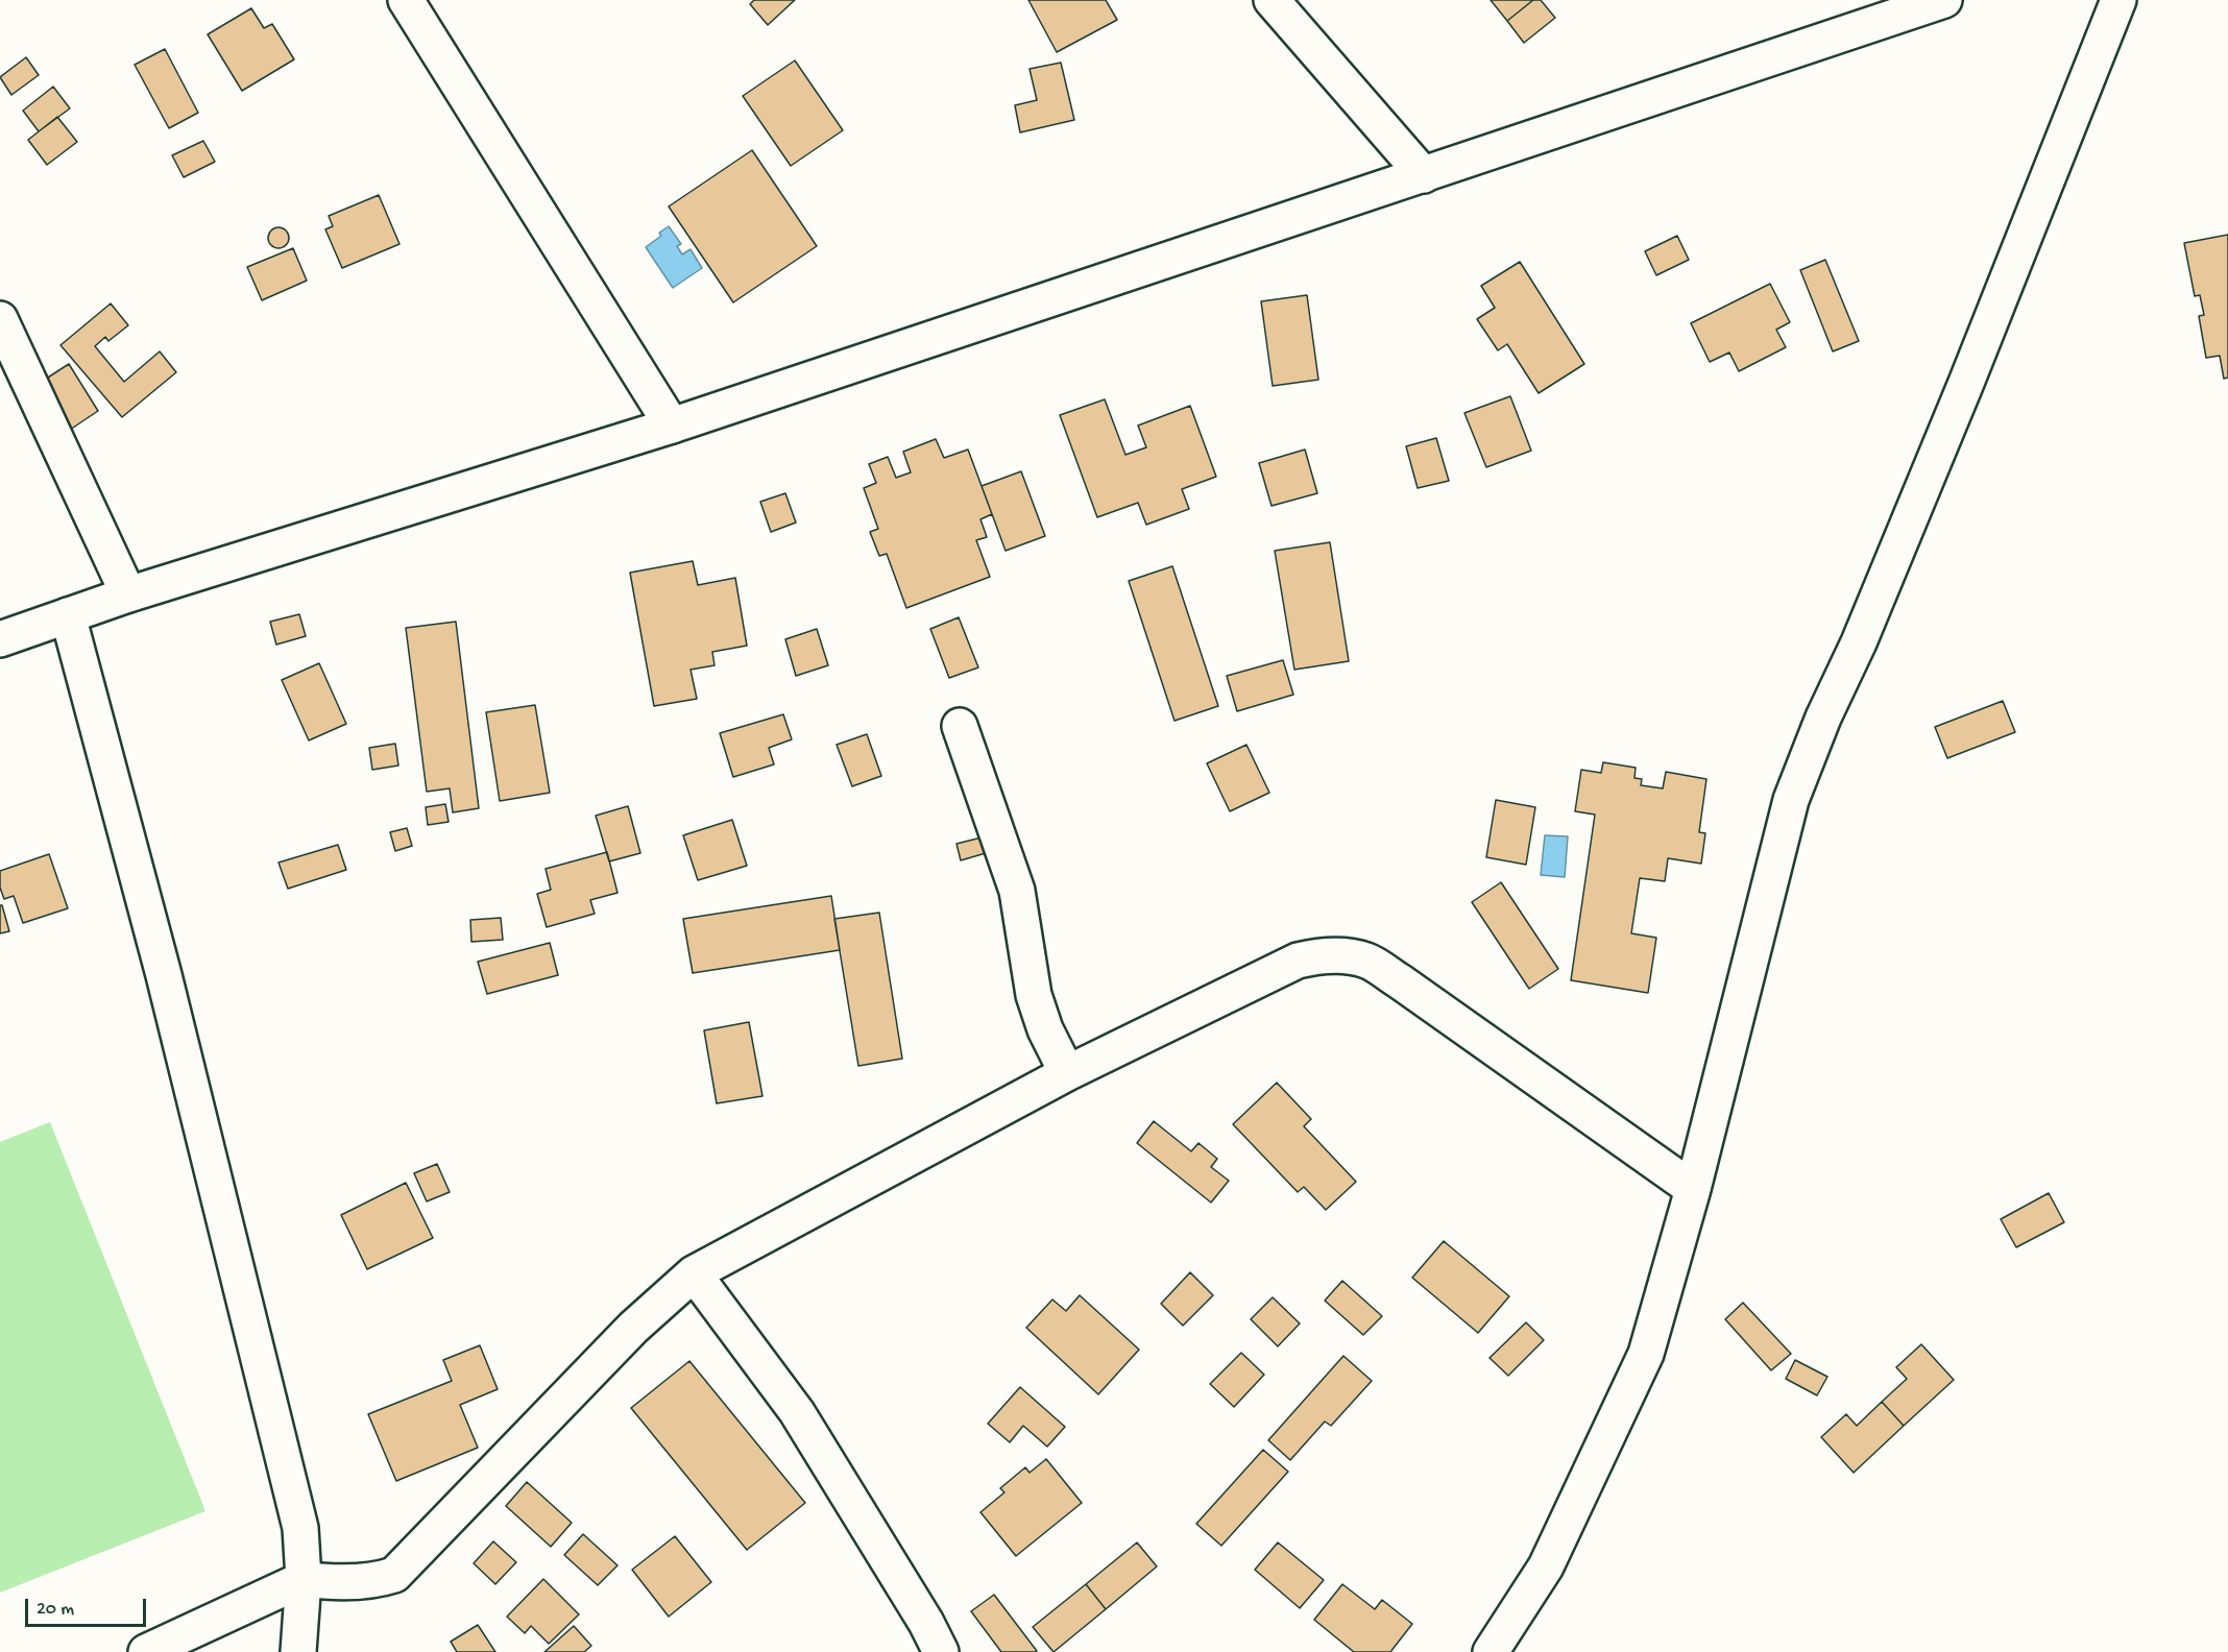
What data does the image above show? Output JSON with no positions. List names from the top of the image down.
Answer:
{
  "scale_bar": "20 m"
}
